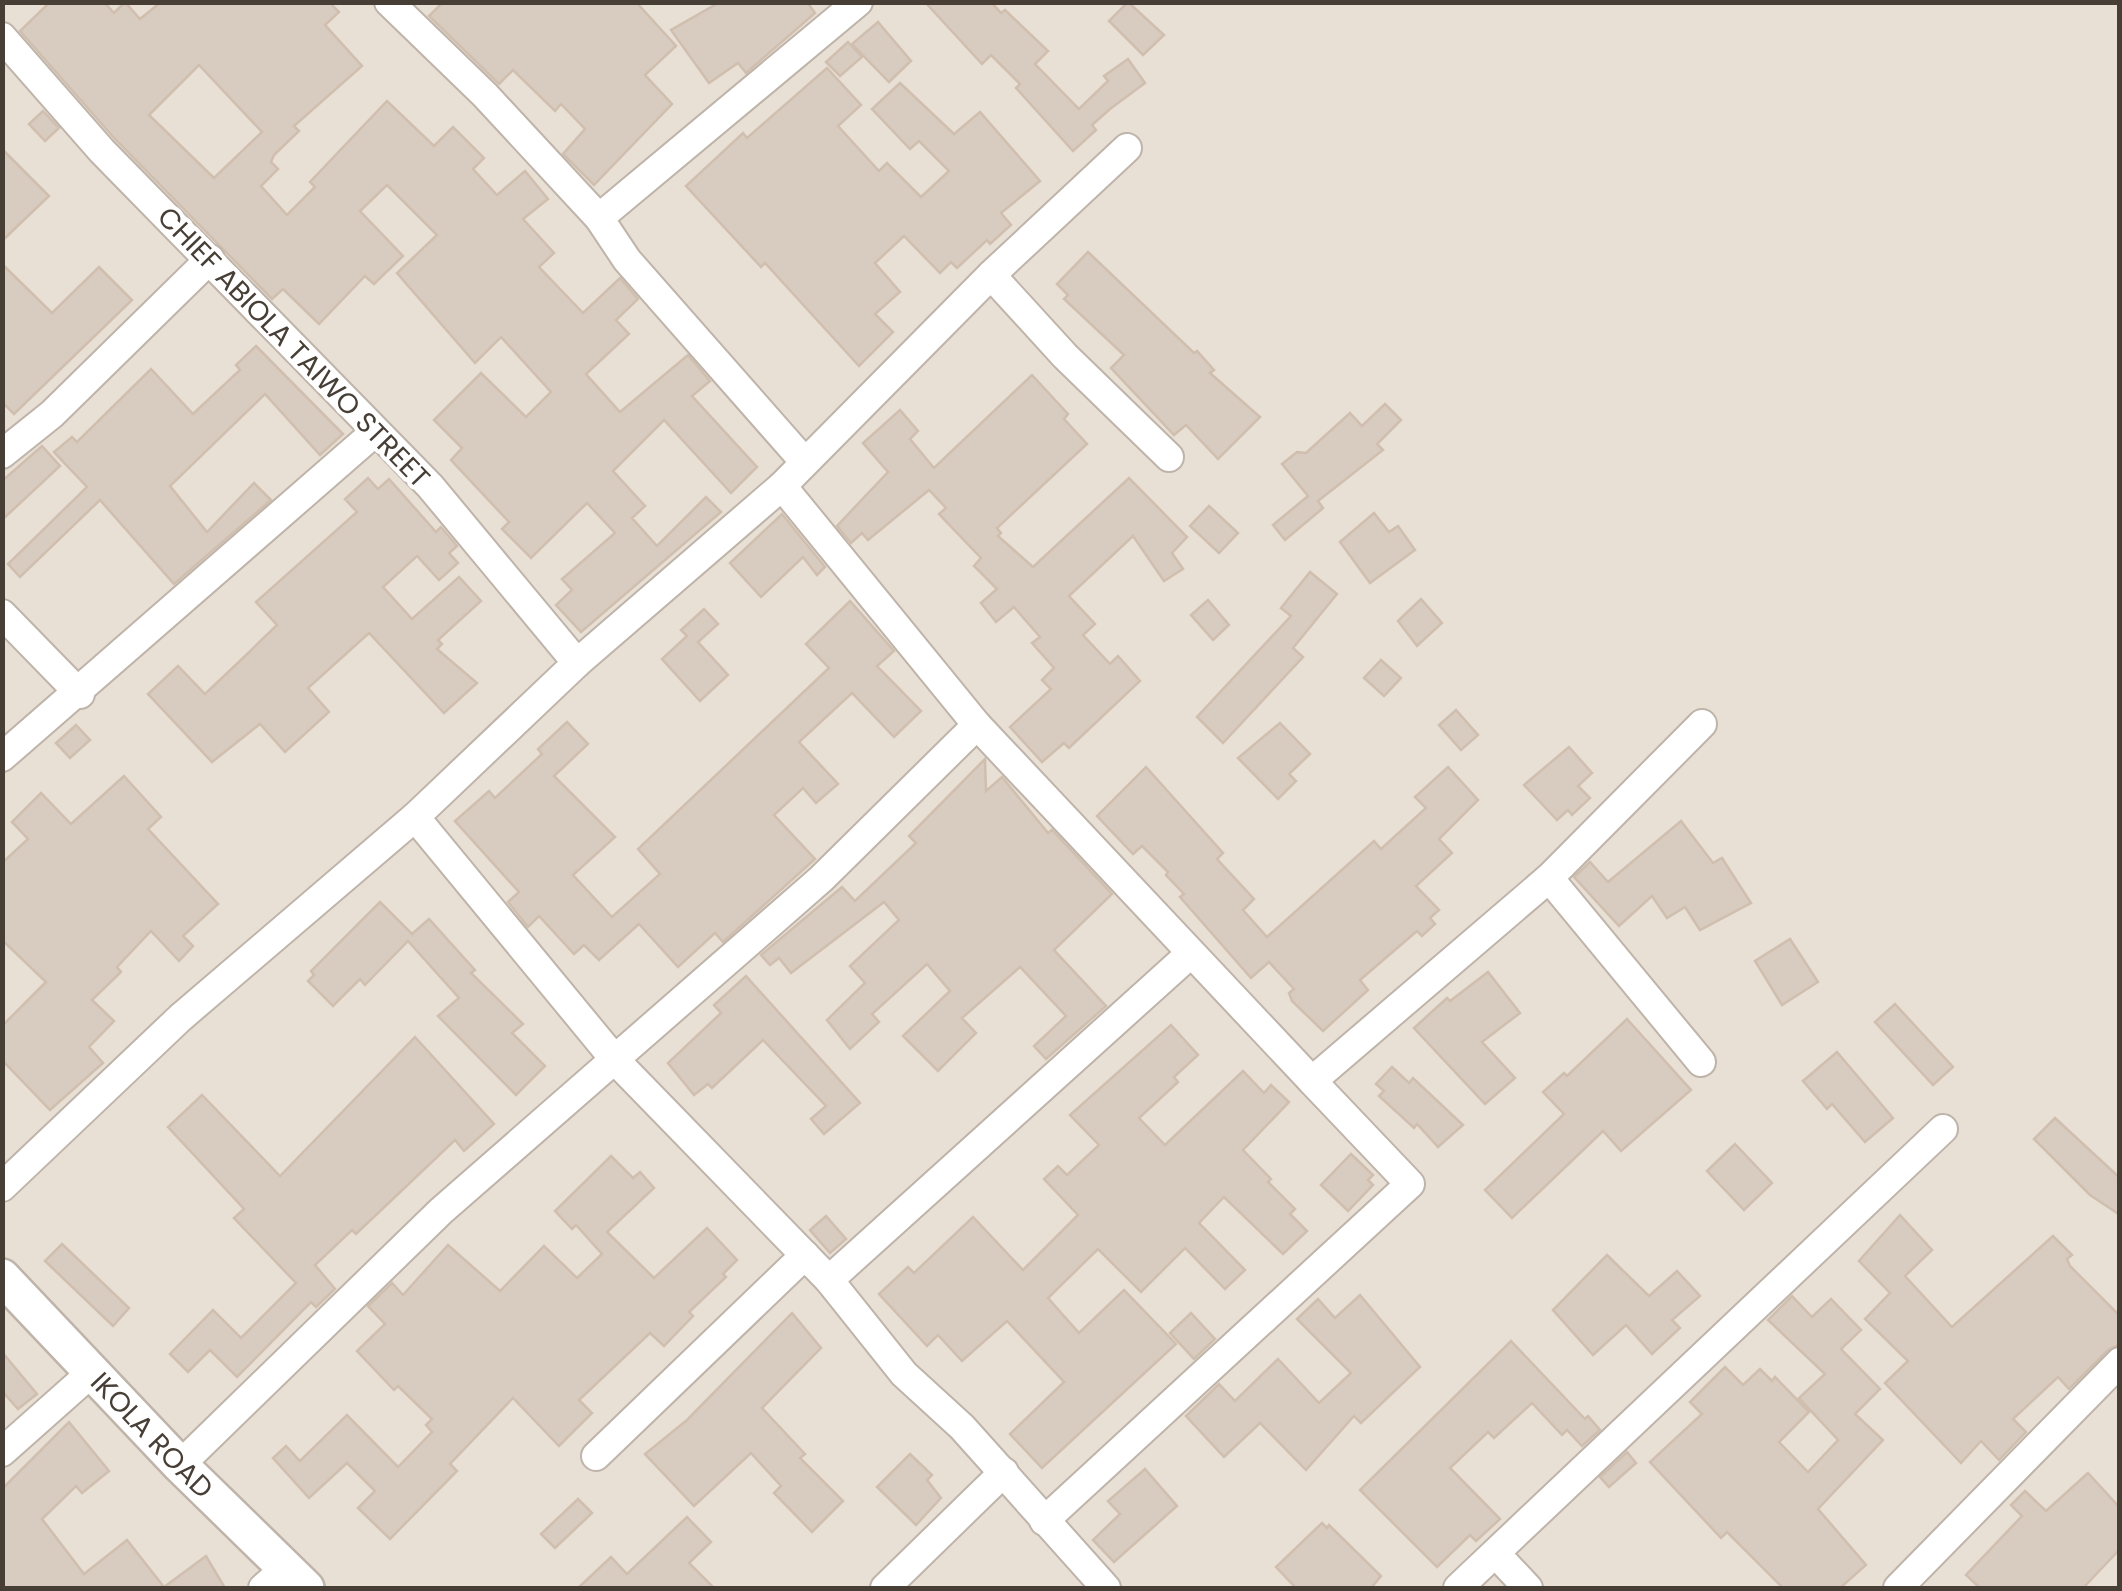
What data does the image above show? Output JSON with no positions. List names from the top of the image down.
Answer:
{
  "streets": {
    "street": ["CHIEF ABIOLA TAIWO STREET", "IKOLA ROAD"]
  }
}
